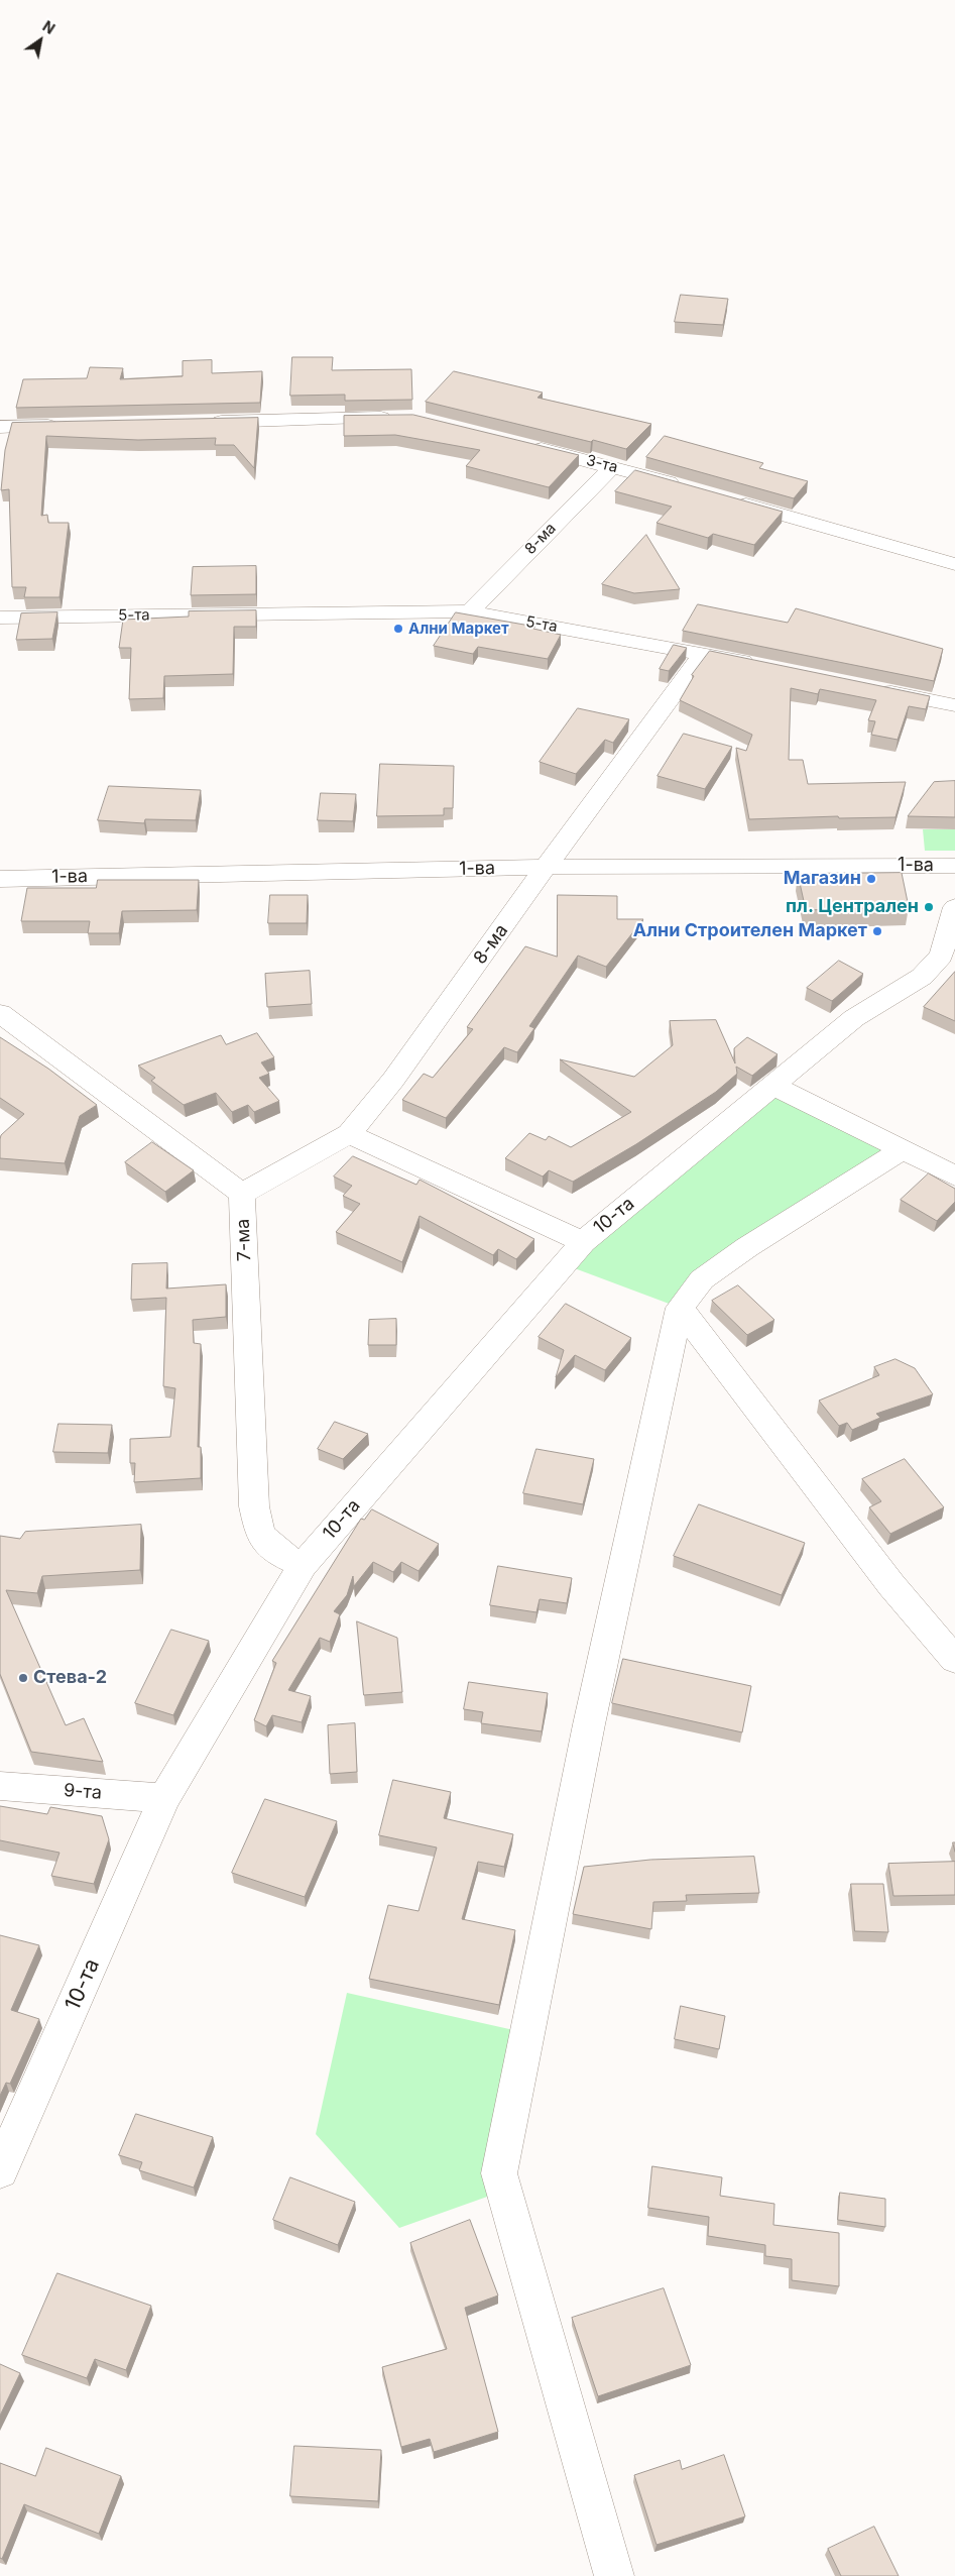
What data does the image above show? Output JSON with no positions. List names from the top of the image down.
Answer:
{
  "streets": {
    "street": [
      "3-та",
      "8-ма",
      "5-та",
      "1-ва",
      "10-та",
      "7-ма",
      "9-та"
    ]
  },
  "crossings": [
    ["3-та", "8-ма"],
    ["8-ма", "5-та"],
    ["8-ма", "1-ва"],
    ["8-ма", "7-ма"],
    ["10-та", "7-ма"],
    ["10-та", "9-та"]
  ],
  "places": [
    "Ални Маркет",
    "Магазин",
    "пл. Централен",
    "Ални Строителен Маркет",
    "Стева-2"
  ],
  "north": "top right"
}
